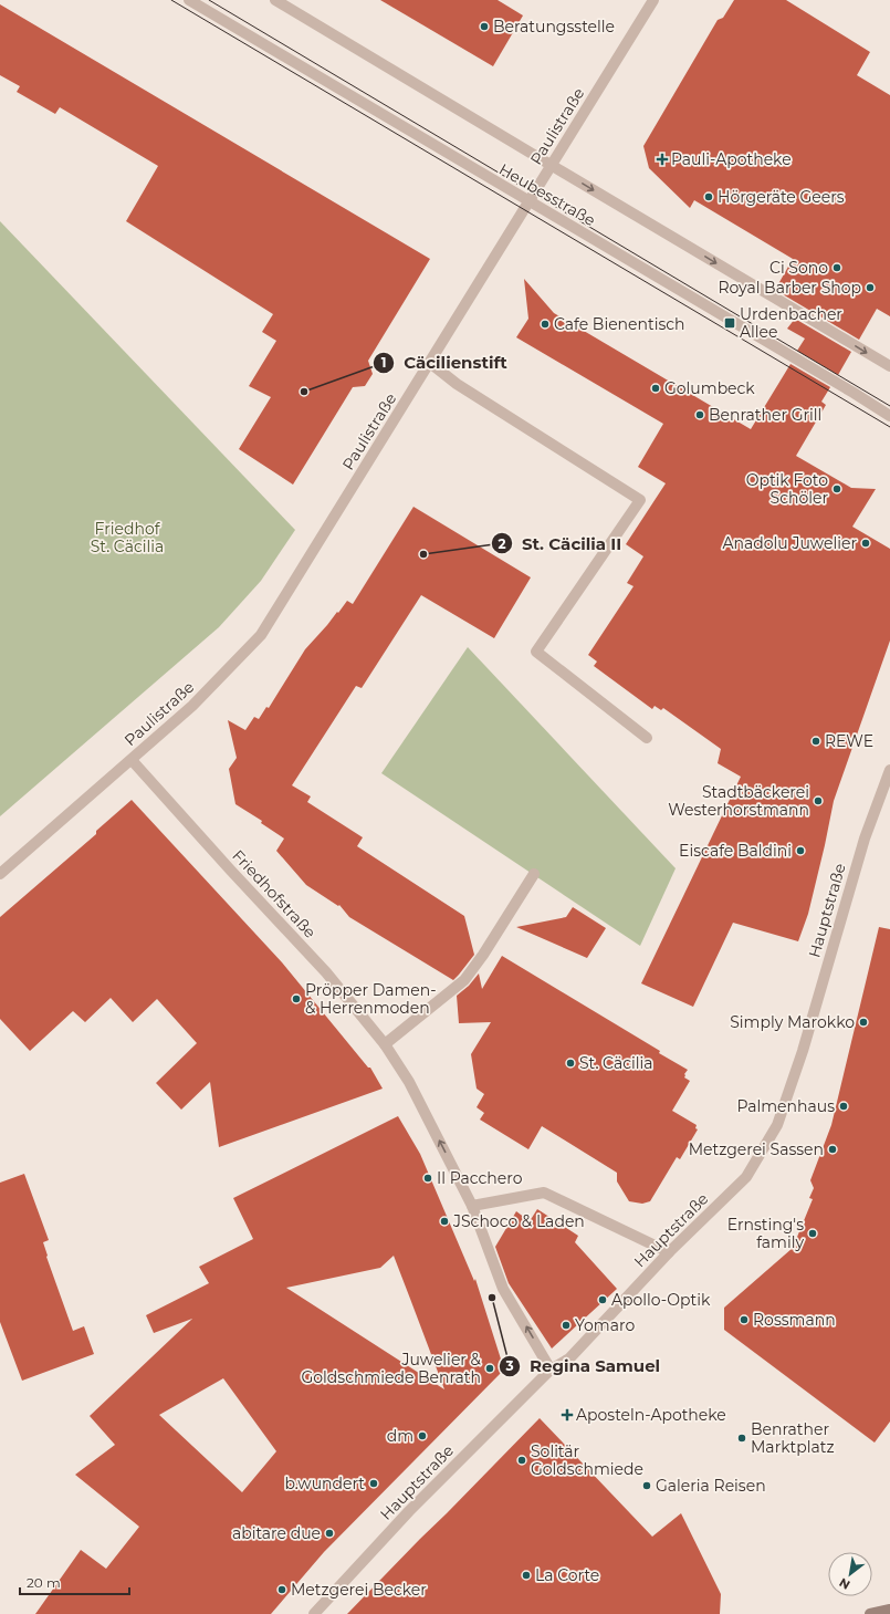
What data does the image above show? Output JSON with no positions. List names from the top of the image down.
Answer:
{
  "streets": {
    "street": [
      "Paulistraße",
      "Heubesstraße",
      "Friedhofstraße",
      "Hauptstraße"
    ]
  },
  "crossings": [
    ["Paulistraße", "Heubesstraße"],
    ["Paulistraße", "Friedhofstraße"],
    ["Friedhofstraße", "Hauptstraße"]
  ],
  "one_way": ["Friedhofstraße"],
  "parks": ["Friedhof St. Cäcilia"],
  "places": {
    "other": [
      "Beratungsstelle",
      "Hörgeräte Geers",
      "Ci Sono",
      "Royal Barber Shop",
      "Cafe Bienentisch",
      "Golumbeck",
      "Cäcilienstift",
      "Benrather Grill",
      "Optik Foto Schöler",
      "Anadolu Juwelier",
      "St. Cäcilia II",
      "REWE",
      "Stadtbäckerei Westerhorstmann",
      "Eiscafe Baldini",
      "Pröpper Damen- & Herrenmoden",
      "Simply Marokko",
      "St. Cäcilia",
      "Palmenhaus",
      "Metzgerei Sassen",
      "Il Pacchero",
      "JSchoco & Laden",
      "Ernsting's family",
      "Regina Samuel",
      "Apollo-Optik",
      "Rossmann",
      "Yomaro",
      "Juwelier & Goldschmiede Benrath",
      "dm",
      "Benrather Marktplatz",
      "Solitär Goldschmiede",
      "b.wundert",
      "Galeria Reisen",
      "abitare due",
      "La Corte",
      "Metzgerei Becker"
    ],
    "health": ["Pauli-Apotheke", "Aposteln-Apotheke"],
    "transit": ["Urdenbacher Allee"]
  },
  "scale_bar": "20 m",
  "north": "bottom left"
}
